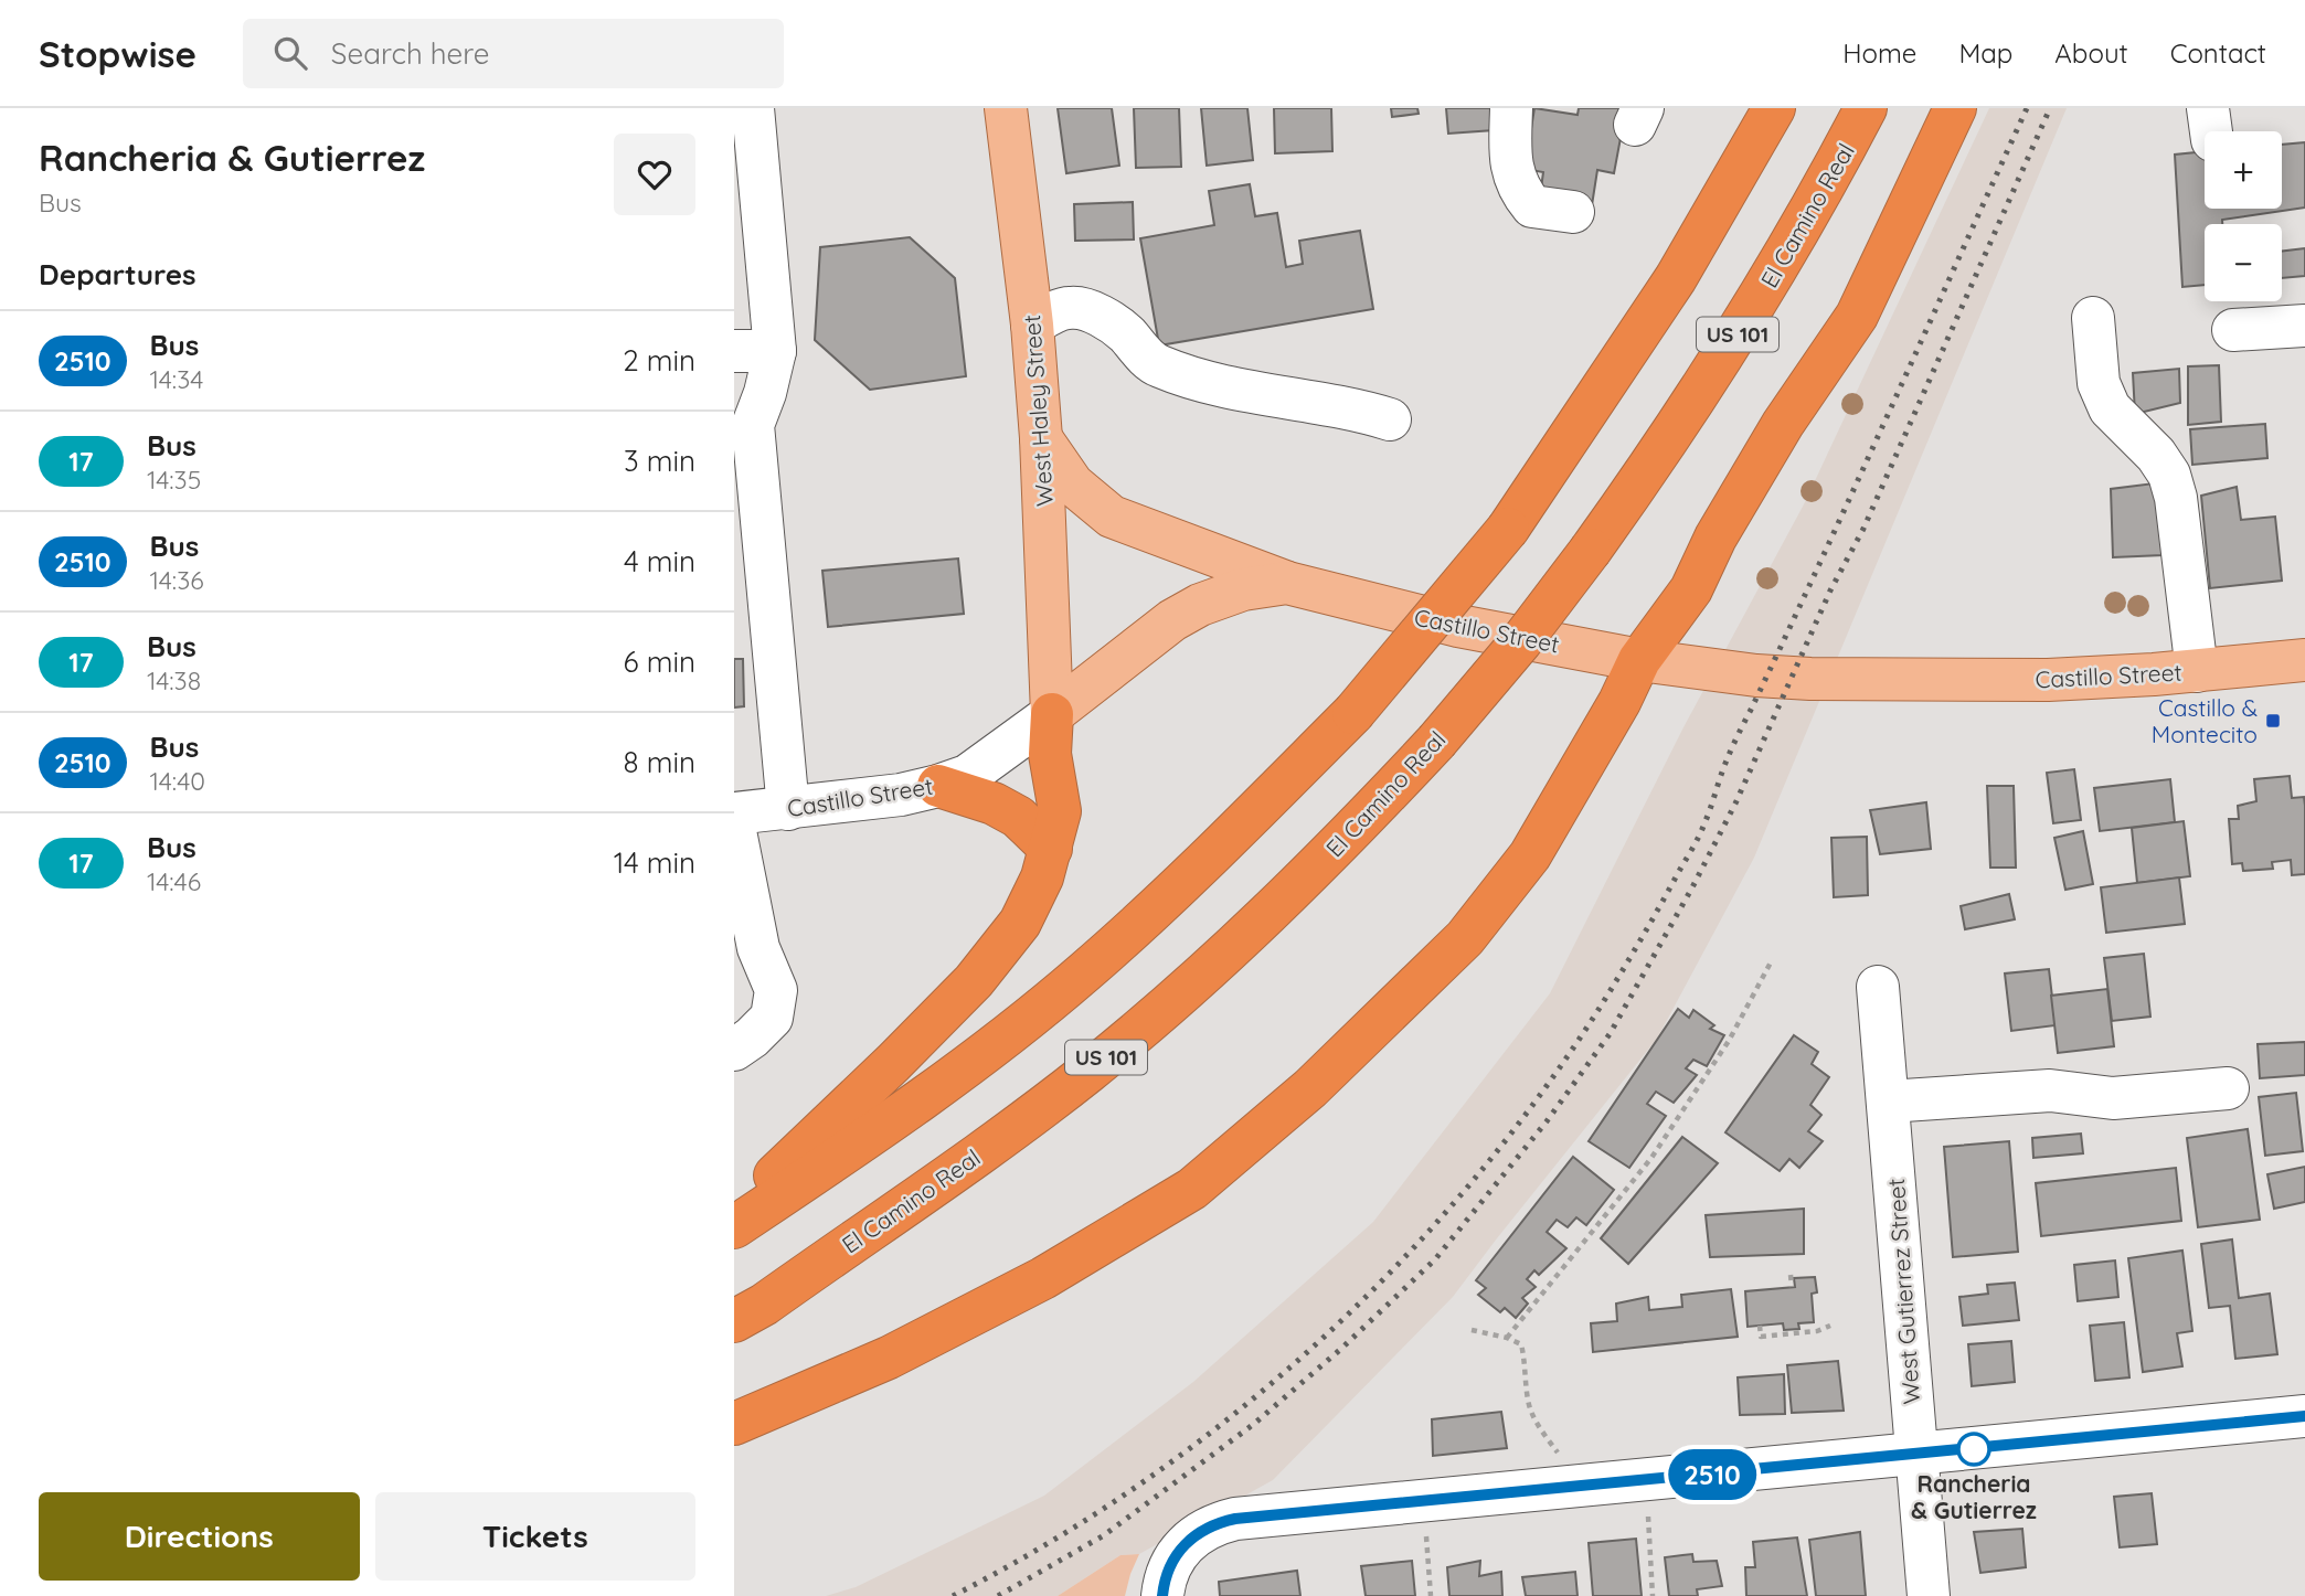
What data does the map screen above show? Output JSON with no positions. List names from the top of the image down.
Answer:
{
  "streets": {
    "highway": ["El Camino Real", "US 101"],
    "main road": ["West Haley Street", "Castillo Street"],
    "street": ["West Gutierrez Street"]
  },
  "crossings": [
    ["West Haley Street", "Castillo Street"]
  ],
  "places": {
    "transit": ["Castillo & Montecito"],
    "other": ["Rancheria & Gutierrez"]
  },
  "lines": ["bus line 2510"],
  "page": {
    "header": "Stopwise",
    "search": "Search here",
    "nav": [
      "Home",
      "Map",
      "About",
      "Contact"
    ],
    "heading": [
      ["Rancheria & Gutierrez", "Bus"],
      "Departures"
    ],
    "on_map": "2510",
    "map_buttons": ["+", "−"],
    "list": [
      {
        "mark": "2510",
        "name": "Bus",
        "note": "14:34",
        "value": "2 min"
      },
      {
        "mark": "17",
        "name": "Bus",
        "note": "14:35",
        "value": "3 min"
      },
      {
        "mark": "2510",
        "name": "Bus",
        "note": "14:36",
        "value": "4 min"
      },
      {
        "mark": "17",
        "name": "Bus",
        "note": "14:38",
        "value": "6 min"
      },
      {
        "mark": "2510",
        "name": "Bus",
        "note": "14:40",
        "value": "8 min"
      },
      {
        "mark": "17",
        "name": "Bus",
        "note": "14:46",
        "value": "14 min"
      }
    ],
    "buttons": ["Directions", "Tickets"]
  }
}
